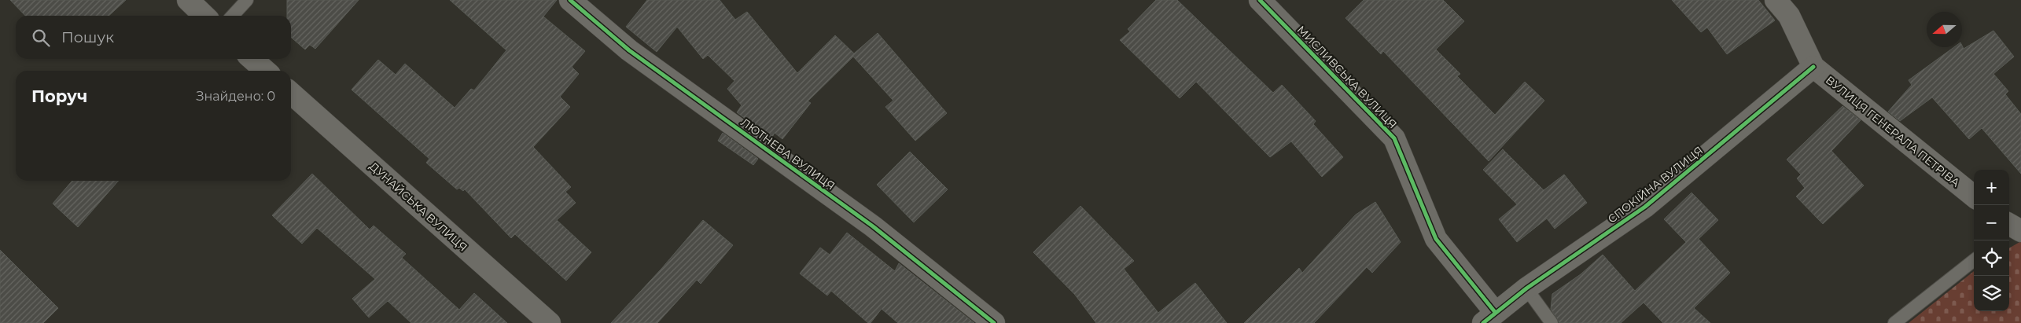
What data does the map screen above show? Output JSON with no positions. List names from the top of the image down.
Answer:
{
  "streets": {
    "street": [
      "МИСЛИВСЬКА ВУЛИЦЯ",
      "ВУЛИЦЯ ГЕНЕРАЛА ПЕТРІВА",
      "ЛЮТНЕВА ВУЛИЦЯ",
      "СПОКІЙНА ВУЛИЦЯ",
      "ДУНАЙСЬКА ВУЛИЦЯ"
    ]
  },
  "crossings": [
    ["МИСЛИВСЬКА ВУЛИЦЯ", "СПОКІЙНА ВУЛИЦЯ"],
    ["ВУЛИЦЯ ГЕНЕРАЛА ПЕТРІВА", "СПОКІЙНА ВУЛИЦЯ"]
  ],
  "north": "left",
  "page": {
    "search": "Пошук",
    "heading": ["Поруч", "Знайдено: 0"],
    "map_buttons": ["+", "−"]
  }
}
